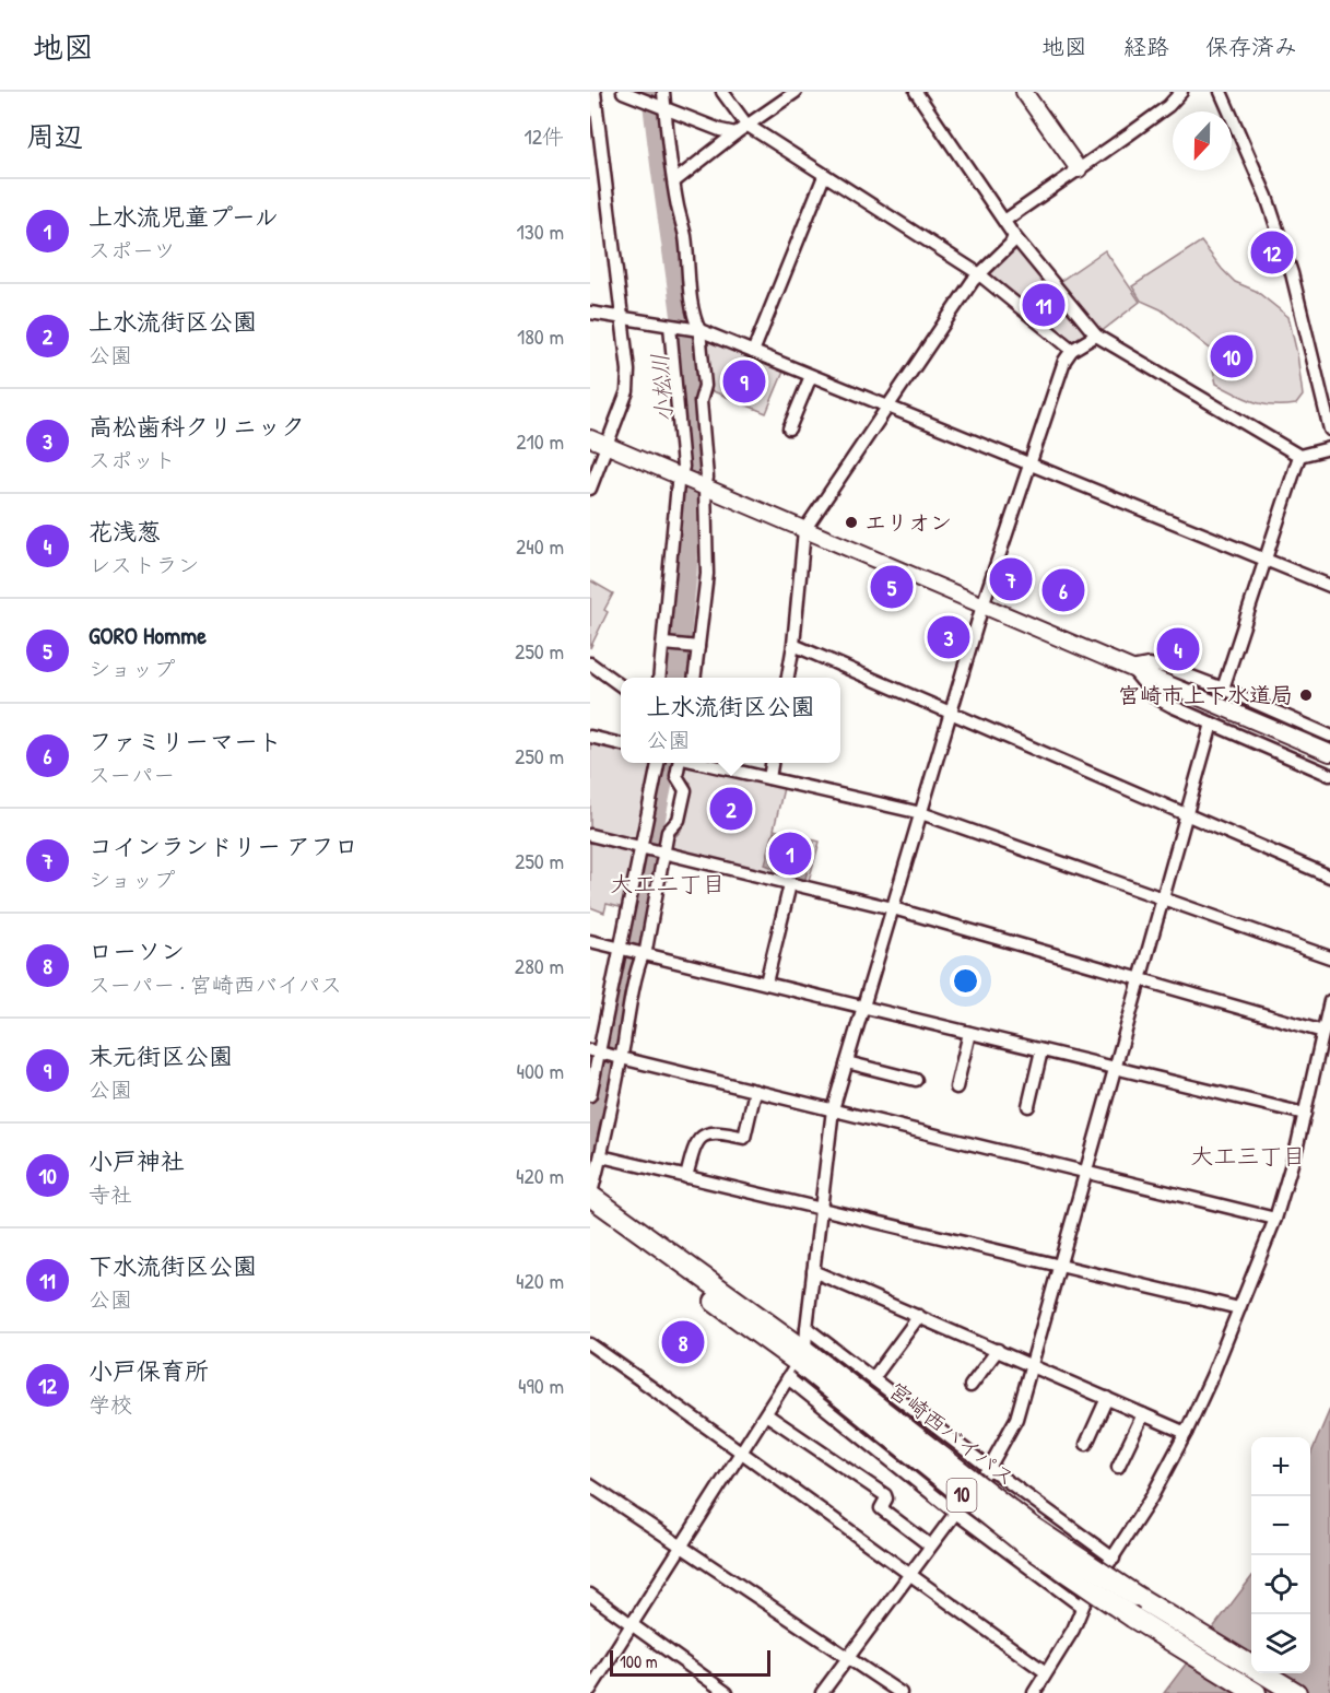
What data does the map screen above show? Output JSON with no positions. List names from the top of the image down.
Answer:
{
  "streets": {
    "highway": ["宮崎西バイパス", "10"]
  },
  "districts": ["大工二丁目", "大工三丁目"],
  "water": ["小松川"],
  "places": ["エリオン", "宮崎市上下水道局"],
  "scale_bar": "100 m",
  "north": "bottom",
  "page": {
    "header": "地図",
    "nav": ["地図", "経路", "保存済み"],
    "heading": ["周辺", "12件"],
    "list": [
      {
        "mark": "1",
        "name": "上水流児童プール",
        "note": "スポーツ",
        "value": "130 m"
      },
      {
        "mark": "2",
        "name": "上水流街区公園",
        "note": "公園",
        "value": "180 m"
      },
      {
        "mark": "3",
        "name": "高松歯科クリニック",
        "note": "スポット",
        "value": "210 m"
      },
      {
        "mark": "4",
        "name": "花浅葱",
        "note": "レストラン",
        "value": "240 m"
      },
      {
        "mark": "5",
        "name": "GORO Homme",
        "note": "ショップ",
        "value": "250 m"
      },
      {
        "mark": "6",
        "name": "ファミリーマート",
        "note": "スーパー",
        "value": "250 m"
      },
      {
        "mark": "7",
        "name": "コインランドリー アフロ",
        "note": "ショップ",
        "value": "250 m"
      },
      {
        "mark": "8",
        "name": "ローソン",
        "note": "スーパー · 宮崎西バイパス",
        "value": "280 m"
      },
      {
        "mark": "9",
        "name": "末元街区公園",
        "note": "公園",
        "value": "400 m"
      },
      {
        "mark": "10",
        "name": "小戸神社",
        "note": "寺社",
        "value": "420 m"
      },
      {
        "mark": "11",
        "name": "下水流街区公園",
        "note": "公園",
        "value": "420 m"
      },
      {
        "mark": "12",
        "name": "小戸保育所",
        "note": "学校",
        "value": "490 m"
      }
    ],
    "pins": [
      "12",
      "11",
      "10",
      "9",
      "7",
      "5",
      "6",
      "3",
      "4",
      "2",
      "1",
      "8"
    ],
    "popup": ["上水流街区公園", "公園"],
    "map_buttons": ["+", "−"],
    "scale": "100 m"
  }
}
